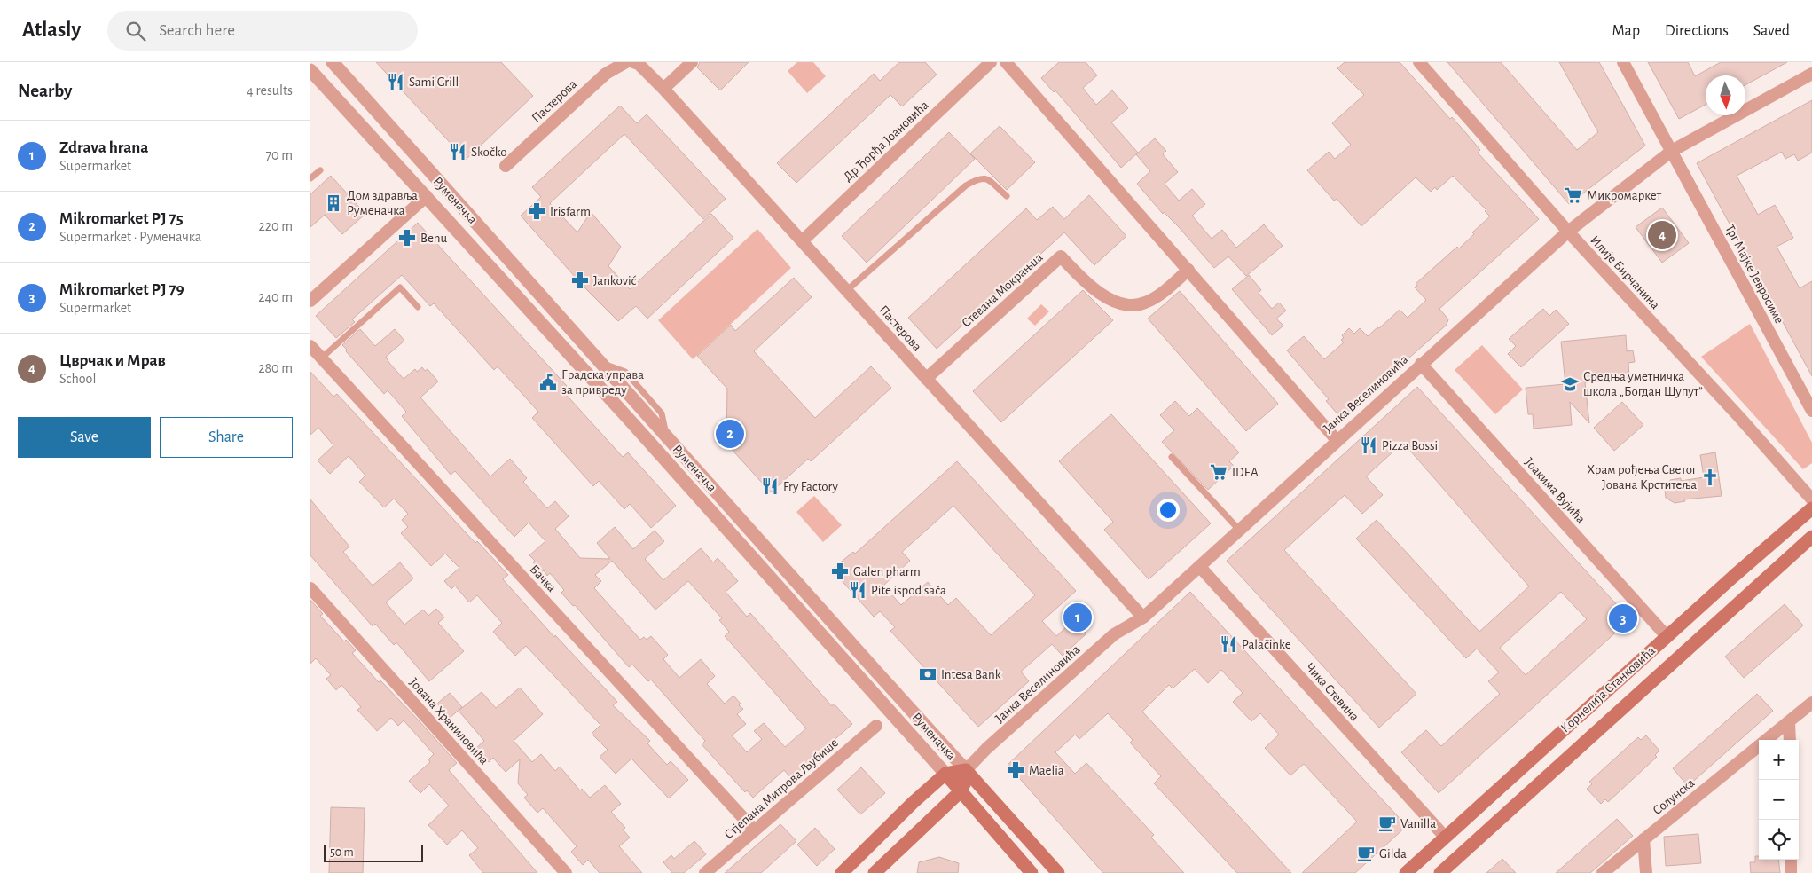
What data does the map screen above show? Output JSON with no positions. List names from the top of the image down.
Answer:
{
  "streets": {
    "main road": ["Руменачка", "Корнелија Станковића"],
    "street": [
      "Пастерова",
      "Др Ђорђа Јоановића",
      "Илије Бирчанина",
      "Трг Мајке Јевросиме",
      "Стевана Мокрањца",
      "Јанка Веселиновића",
      "Јоакима Вујића",
      "Бачка",
      "Чика Стевина",
      "Јована Храниловића",
      "Стјепана Митрова Љубише",
      "Солунска"
    ]
  },
  "crossings": [
    ["Пастерова", "Др Ђорђа Јоановића"],
    ["Пастерова", "Стевана Мокрањца"],
    ["Пастерова", "Јанка Веселиновића"],
    ["Руменачка", "Јанка Веселиновића"],
    ["Илије Бирчанина", "Јанка Веселиновића"],
    ["Трг Мајке Јевросиме", "Јанка Веселиновића"],
    ["Јанка Веселиновића", "Јоакима Вујића"],
    ["Јанка Веселиновића", "Чика Стевина"],
    ["Јоакима Вујића", "Корнелија Станковића"],
    ["Бачка", "Стјепана Митрова Љубише"],
    ["Корнелија Станковића", "Чика Стевина"]
  ],
  "places": {
    "restaurant": [
      "Sami Grill",
      "Skočko",
      "Pizza Bossi",
      "Fry Factory",
      "Pite ispod sača",
      "Palačinke"
    ],
    "supermarket": ["Микромаркет", "IDEA"],
    "building": ["Дом здравља Руменачка"],
    "pharmacy": [
      "Irisfarm",
      "Benu",
      "Janković",
      "Galen pharm",
      "Maelia"
    ],
    "public building": ["Градска управа за привреду"],
    "school or university": ["Средња уметничка школа „Богдан Шупут”"],
    "church": ["Храм рођења Светог Јована Крститеља"],
    "bank": ["Intesa Bank"],
    "cafe": ["Vanilla", "Gilda"]
  },
  "scale_bar": "50 m",
  "north": "bottom",
  "page": {
    "header": "Atlasly",
    "search": "Search here",
    "nav": ["Map", "Directions", "Saved"],
    "heading": ["Nearby", "4 results"],
    "list": [
      {
        "mark": "1",
        "name": "Zdrava hrana",
        "note": "Supermarket",
        "value": "70 m"
      },
      {
        "mark": "2",
        "name": "Mikromarket PJ 75",
        "note": "Supermarket · Руменачка",
        "value": "220 m"
      },
      {
        "mark": "3",
        "name": "Mikromarket PJ 79",
        "note": "Supermarket",
        "value": "240 m"
      },
      {
        "mark": "4",
        "name": "Цврчак и Мрав",
        "note": "School",
        "value": "280 m"
      }
    ],
    "pins": [
      "4",
      "2",
      "1",
      "3"
    ],
    "buttons": ["Save", "Share"],
    "map_buttons": ["+", "−"],
    "scale": "50 m"
  }
}
